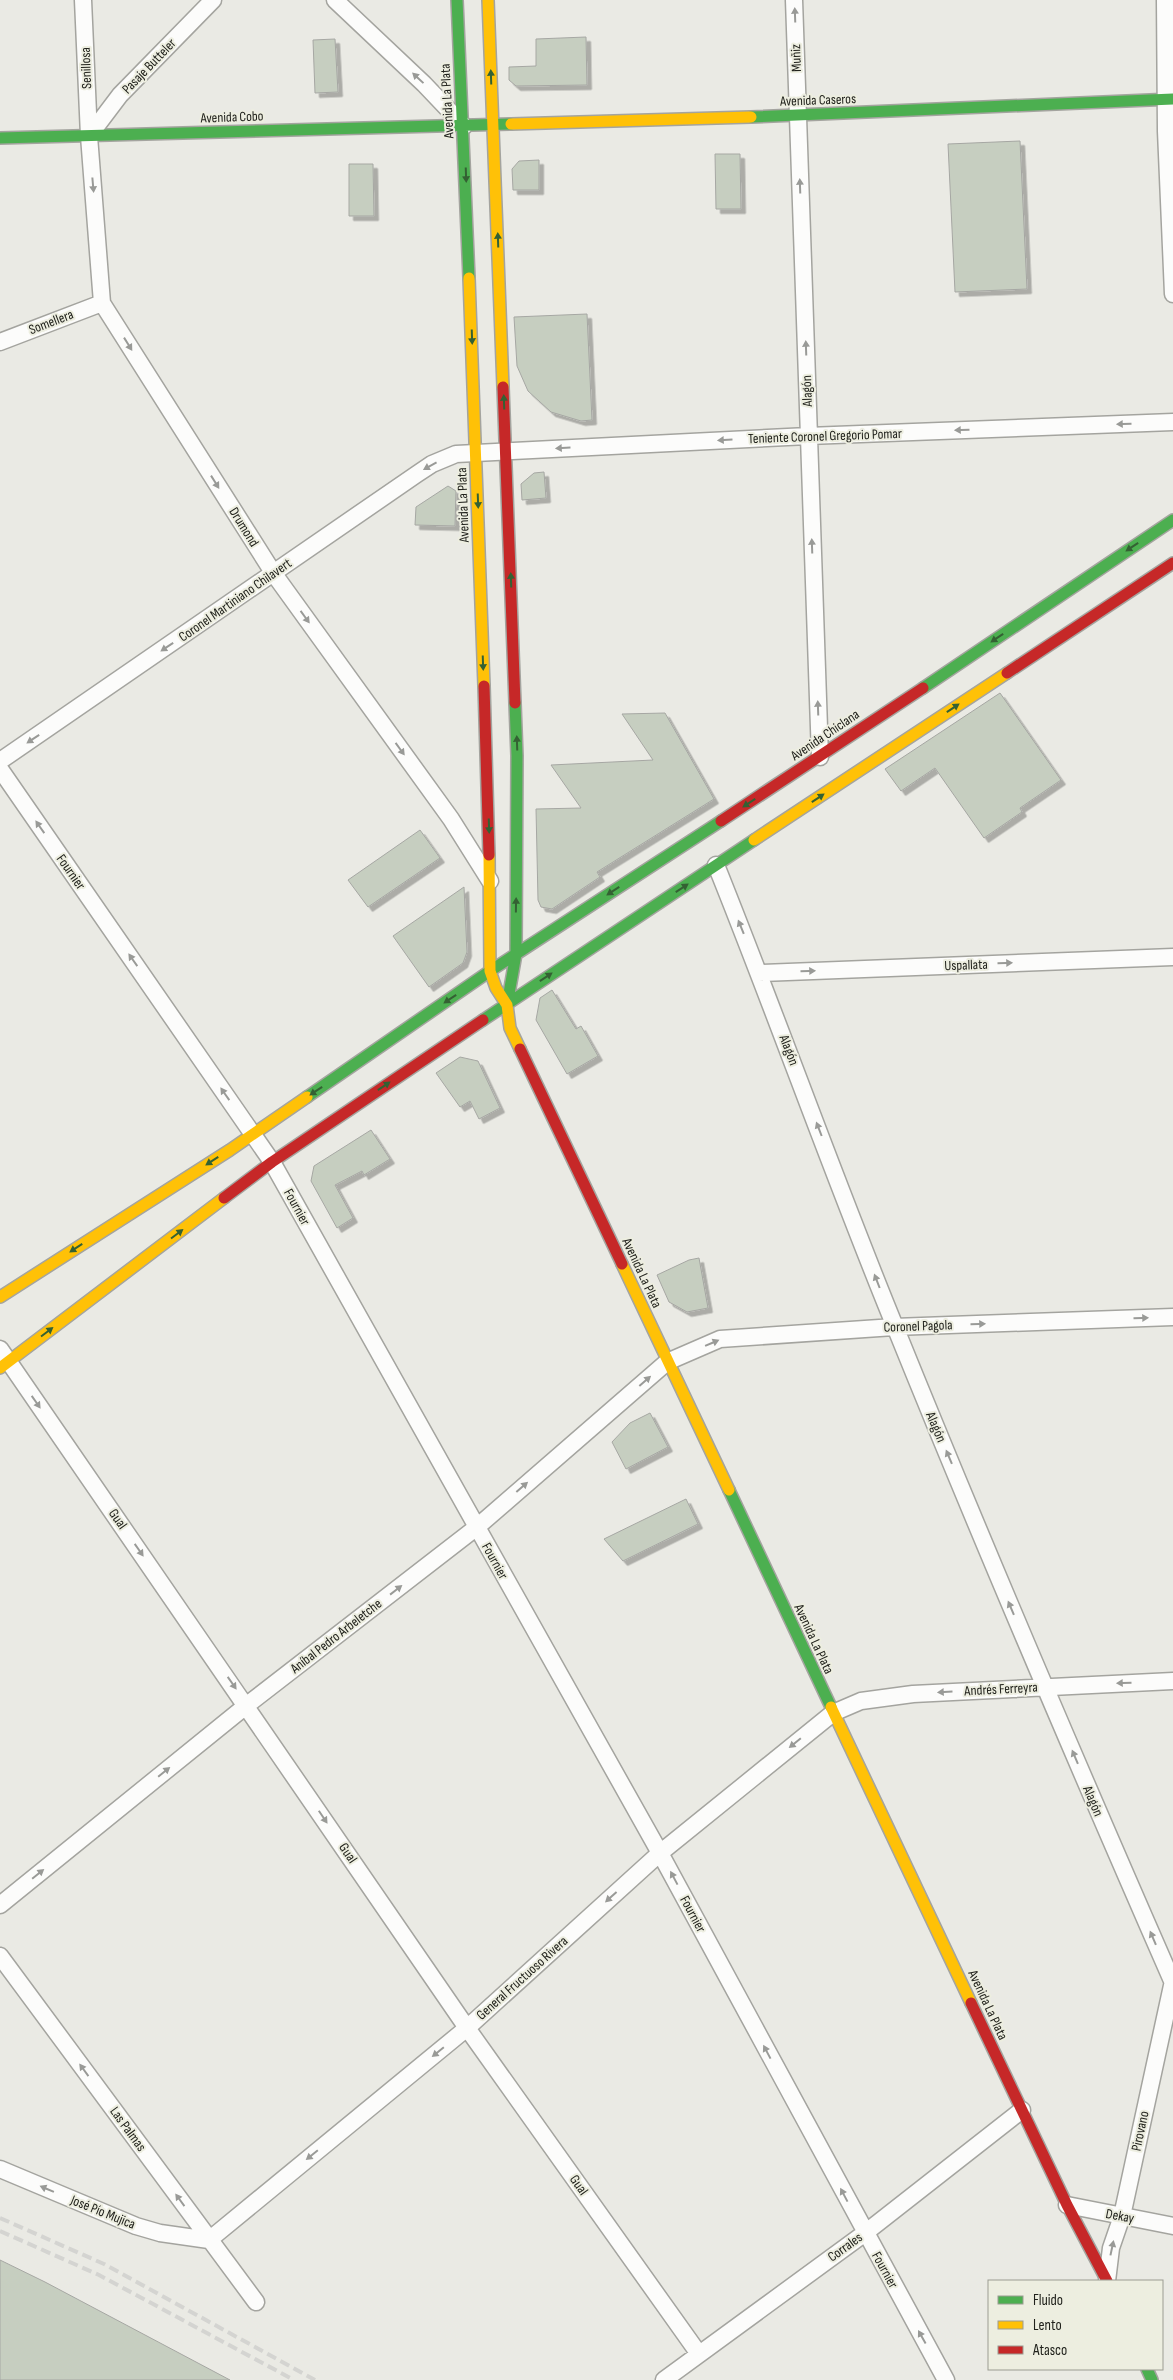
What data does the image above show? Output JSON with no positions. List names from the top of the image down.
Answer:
{
  "streets": {
    "main road": [
      "Avenida Caseros",
      "Avenida La Plata",
      "Avenida Cobo",
      "Avenida Chiclana"
    ],
    "street": [
      "Muñiz",
      "Pasaje Butteler",
      "Senillosa",
      "Somellera",
      "Alagón",
      "Teniente Coronel Gregorio Pomar",
      "Drumond",
      "Coronel Martiniano Chilavert",
      "Fournier",
      "Uspallata",
      "Coronel Pagola",
      "Gual",
      "Aníbal Pedro Arbeletche",
      "Andrés Ferreyra",
      "General Fructuoso Rivera",
      "Las Palmas",
      "Pirovano",
      "José Pío Mujica",
      "Dekay",
      "Corrales"
    ]
  },
  "crossings": [
    ["Muñiz", "Avenida Caseros"],
    ["Muñiz", "Alagón"],
    ["Pasaje Butteler", "Senillosa"],
    ["Pasaje Butteler", "Avenida Cobo"],
    ["Pasaje Butteler", "Drumond"],
    ["Senillosa", "Avenida Cobo"],
    ["Senillosa", "Drumond"],
    ["Avenida Caseros", "Avenida La Plata"],
    ["Avenida Caseros", "Avenida Cobo"],
    ["Avenida Caseros", "Alagón"],
    ["Avenida La Plata", "Avenida Cobo"],
    ["Avenida La Plata", "Teniente Coronel Gregorio Pomar"],
    ["Avenida La Plata", "Drumond"],
    ["Avenida La Plata", "Coronel Martiniano Chilavert"],
    ["Avenida La Plata", "Avenida Chiclana"],
    ["Avenida La Plata", "Coronel Pagola"],
    ["Avenida La Plata", "Aníbal Pedro Arbeletche"],
    ["Avenida La Plata", "Andrés Ferreyra"],
    ["Avenida La Plata", "General Fructuoso Rivera"],
    ["Avenida La Plata", "Dekay"],
    ["Avenida La Plata", "Corrales"],
    ["Avenida Cobo", "Drumond"],
    ["Somellera", "Drumond"],
    ["Alagón", "Teniente Coronel Gregorio Pomar"],
    ["Alagón", "Avenida Chiclana"],
    ["Alagón", "Uspallata"],
    ["Alagón", "Coronel Pagola"],
    ["Alagón", "Andrés Ferreyra"],
    ["Alagón", "Pirovano"],
    ["Teniente Coronel Gregorio Pomar", "Coronel Martiniano Chilavert"],
    ["Drumond", "Coronel Martiniano Chilavert"],
    ["Avenida Chiclana", "Fournier"],
    ["Fournier", "Aníbal Pedro Arbeletche"],
    ["Fournier", "General Fructuoso Rivera"],
    ["Fournier", "Corrales"],
    ["Coronel Pagola", "Aníbal Pedro Arbeletche"],
    ["Gual", "Aníbal Pedro Arbeletche"],
    ["Gual", "General Fructuoso Rivera"],
    ["Gual", "Corrales"],
    ["Andrés Ferreyra", "General Fructuoso Rivera"],
    ["General Fructuoso Rivera", "Las Palmas"],
    ["General Fructuoso Rivera", "José Pío Mujica"],
    ["Las Palmas", "José Pío Mujica"],
    ["Pirovano", "Dekay"]
  ],
  "one_way": [
    "Muñiz",
    "Alagón",
    "Teniente Coronel Gregorio Pomar",
    "Drumond",
    "Coronel Martiniano Chilavert",
    "Fournier",
    "Uspallata",
    "Coronel Pagola",
    "Gual",
    "Aníbal Pedro Arbeletche",
    "Andrés Ferreyra",
    "General Fructuoso Rivera",
    "Las Palmas",
    "José Pío Mujica"
  ],
  "legend": ["Fluido", "Lento", "Atasco"]
}
